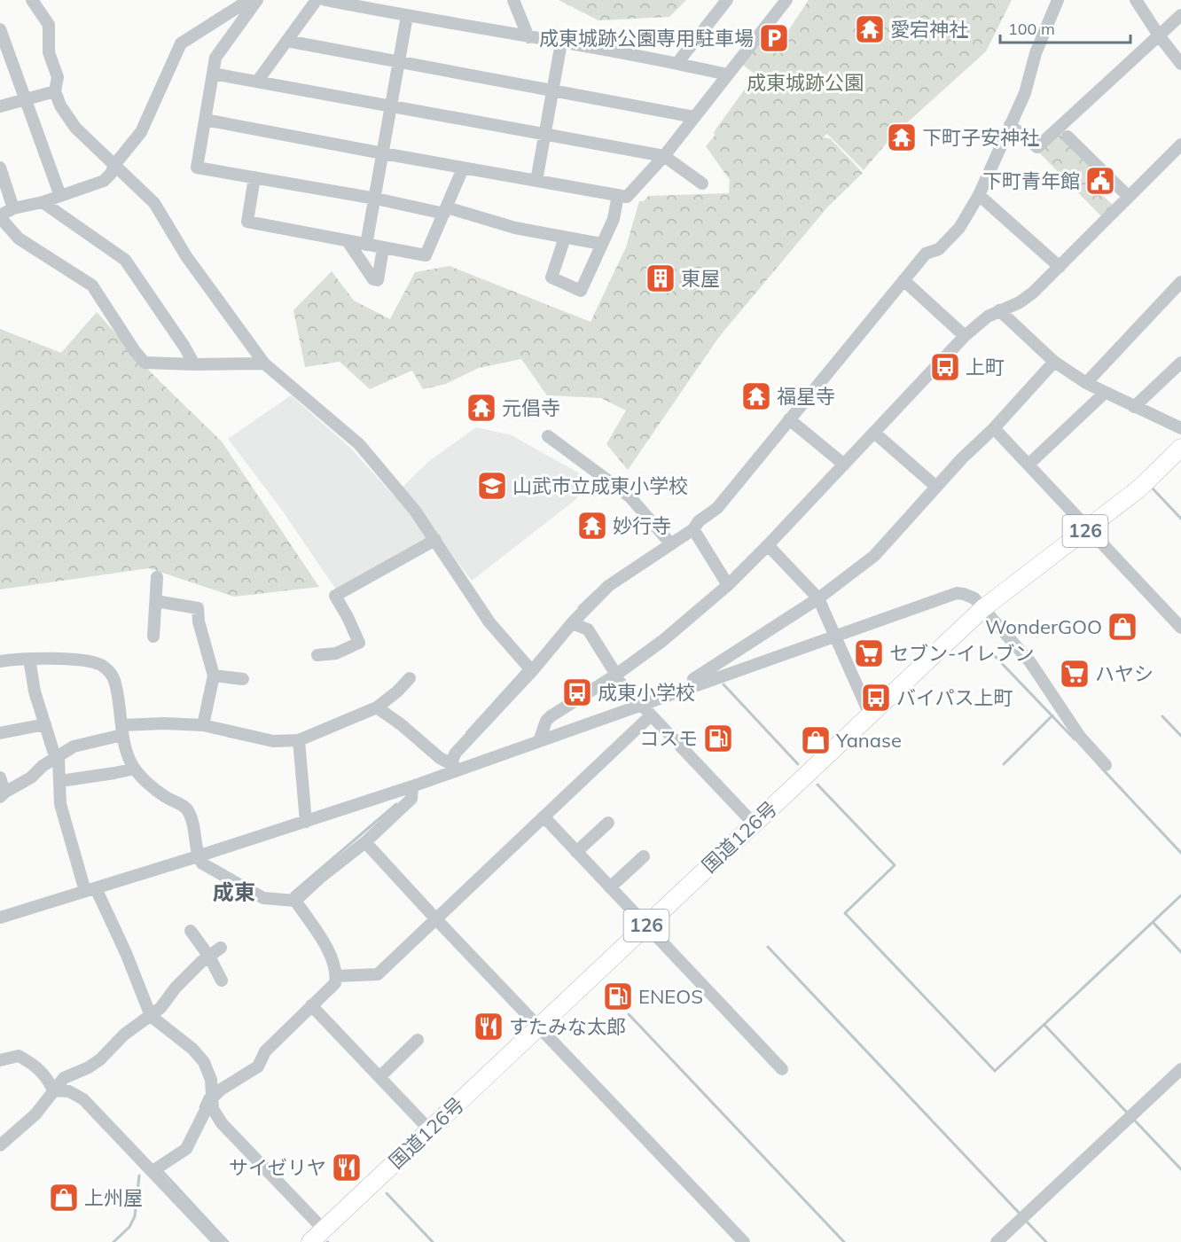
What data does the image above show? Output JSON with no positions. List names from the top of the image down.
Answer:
{
  "streets": {
    "highway": ["126", "国道126号"]
  },
  "districts": ["成東"],
  "parks": ["成東城跡公園"],
  "places": {
    "temple": [
      "愛宕神社",
      "下町子安神社",
      "福星寺",
      "元倡寺",
      "妙行寺"
    ],
    "parking": ["成東城跡公園専用駐車場"],
    "public building": ["下町青年館"],
    "building": ["東屋"],
    "bus stop": ["上町", "成東小学校", "バイパス上町"],
    "school or university": ["山武市立成東小学校"],
    "shop": ["WonderGOO", "Yanase", "上州屋"],
    "supermarket": ["セブン-イレブン", "ハヤシ"],
    "fuel station": ["コスモ", "ENEOS"],
    "restaurant": ["すたみな太郎", "サイゼリヤ"]
  },
  "scale_bar": "100 m"
}
